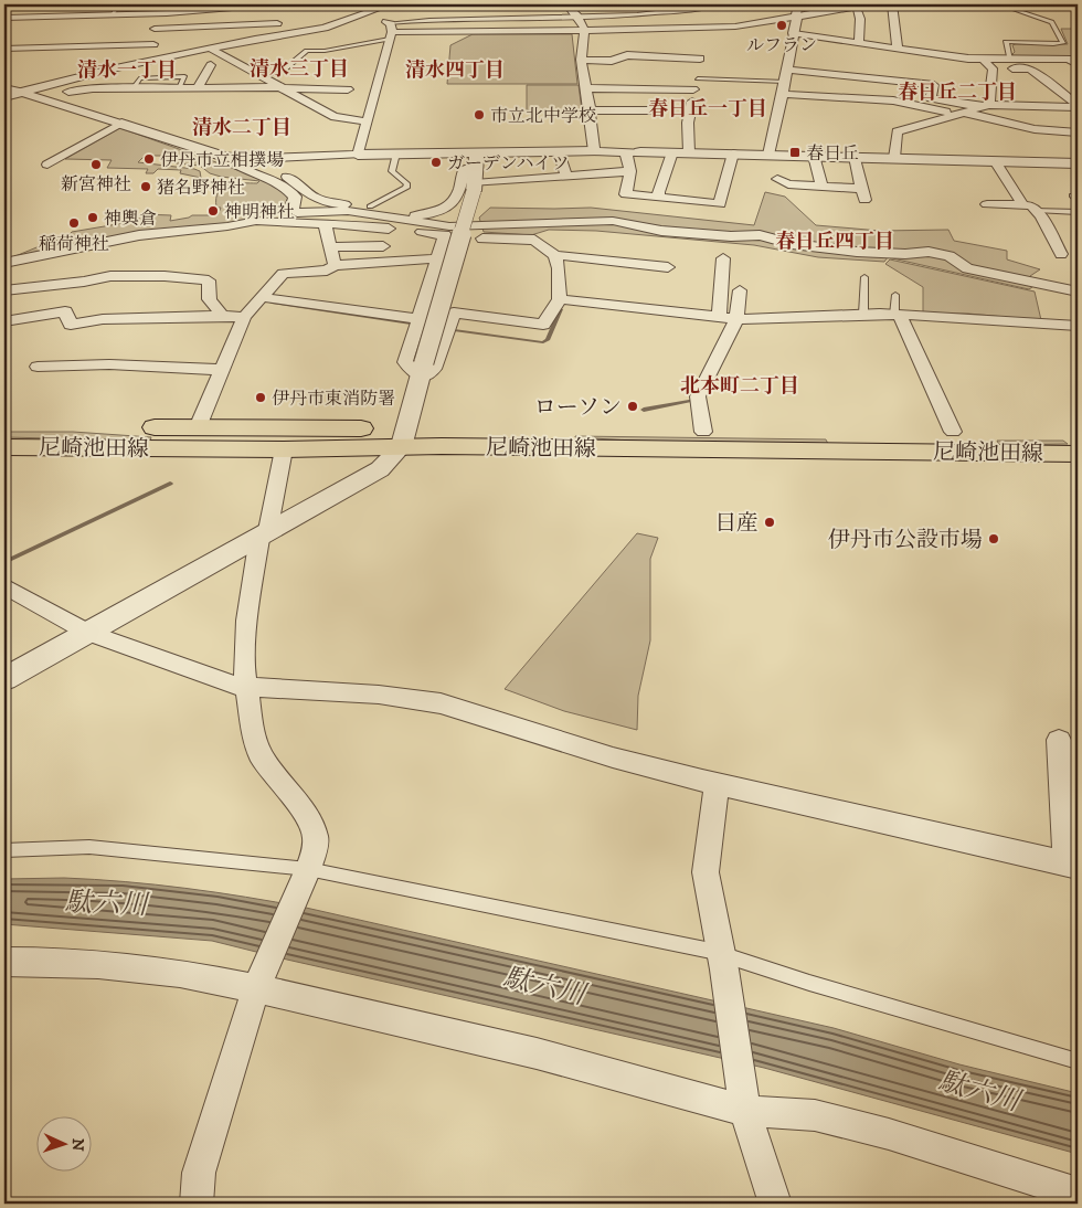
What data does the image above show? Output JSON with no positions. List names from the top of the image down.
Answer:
{
  "streets": {
    "main road": ["尼崎池田線"]
  },
  "districts": [
    "清水三丁目",
    "清水一丁目",
    "清水四丁目",
    "春日丘二丁目",
    "春日丘一丁目",
    "清水二丁目",
    "春日丘四丁目",
    "北本町二丁目"
  ],
  "water": ["駄六川"],
  "places": {
    "other": [
      "ルフラン",
      "市立北中学校",
      "伊丹市立相撲場",
      "ガーデンハイツ",
      "新宮神社",
      "猪名野神社",
      "神明神社",
      "神輿倉",
      "稲荷神社",
      "伊丹市東消防署",
      "ローソン",
      "日産",
      "伊丹市公設市場"
    ],
    "transit": ["春日丘"]
  },
  "north": "right"
}
